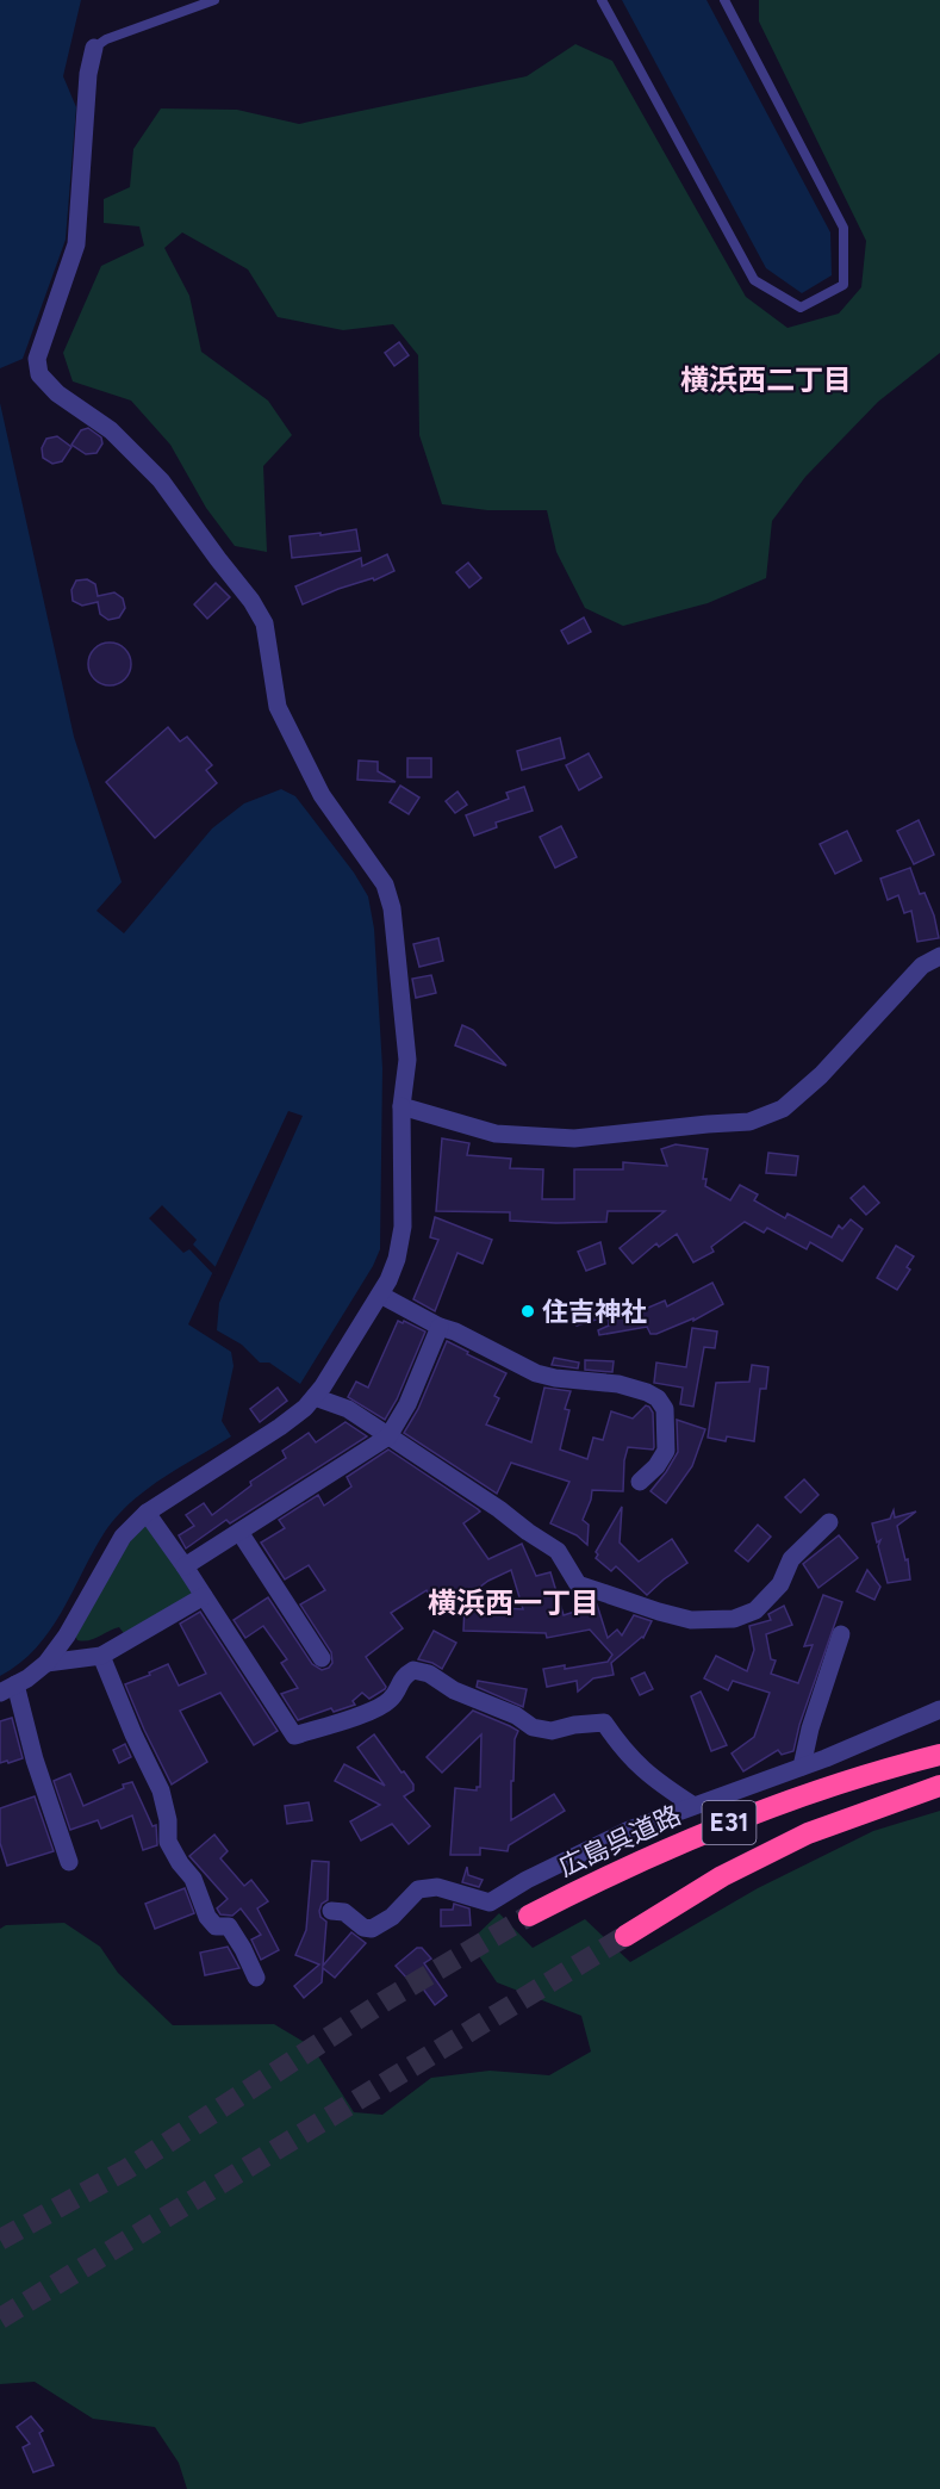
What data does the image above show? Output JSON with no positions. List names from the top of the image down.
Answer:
{
  "streets": {
    "highway": ["E31", "広島呉道路"]
  },
  "districts": ["横浜西二丁目", "横浜西一丁目"],
  "places": ["住吉神社"]
}
